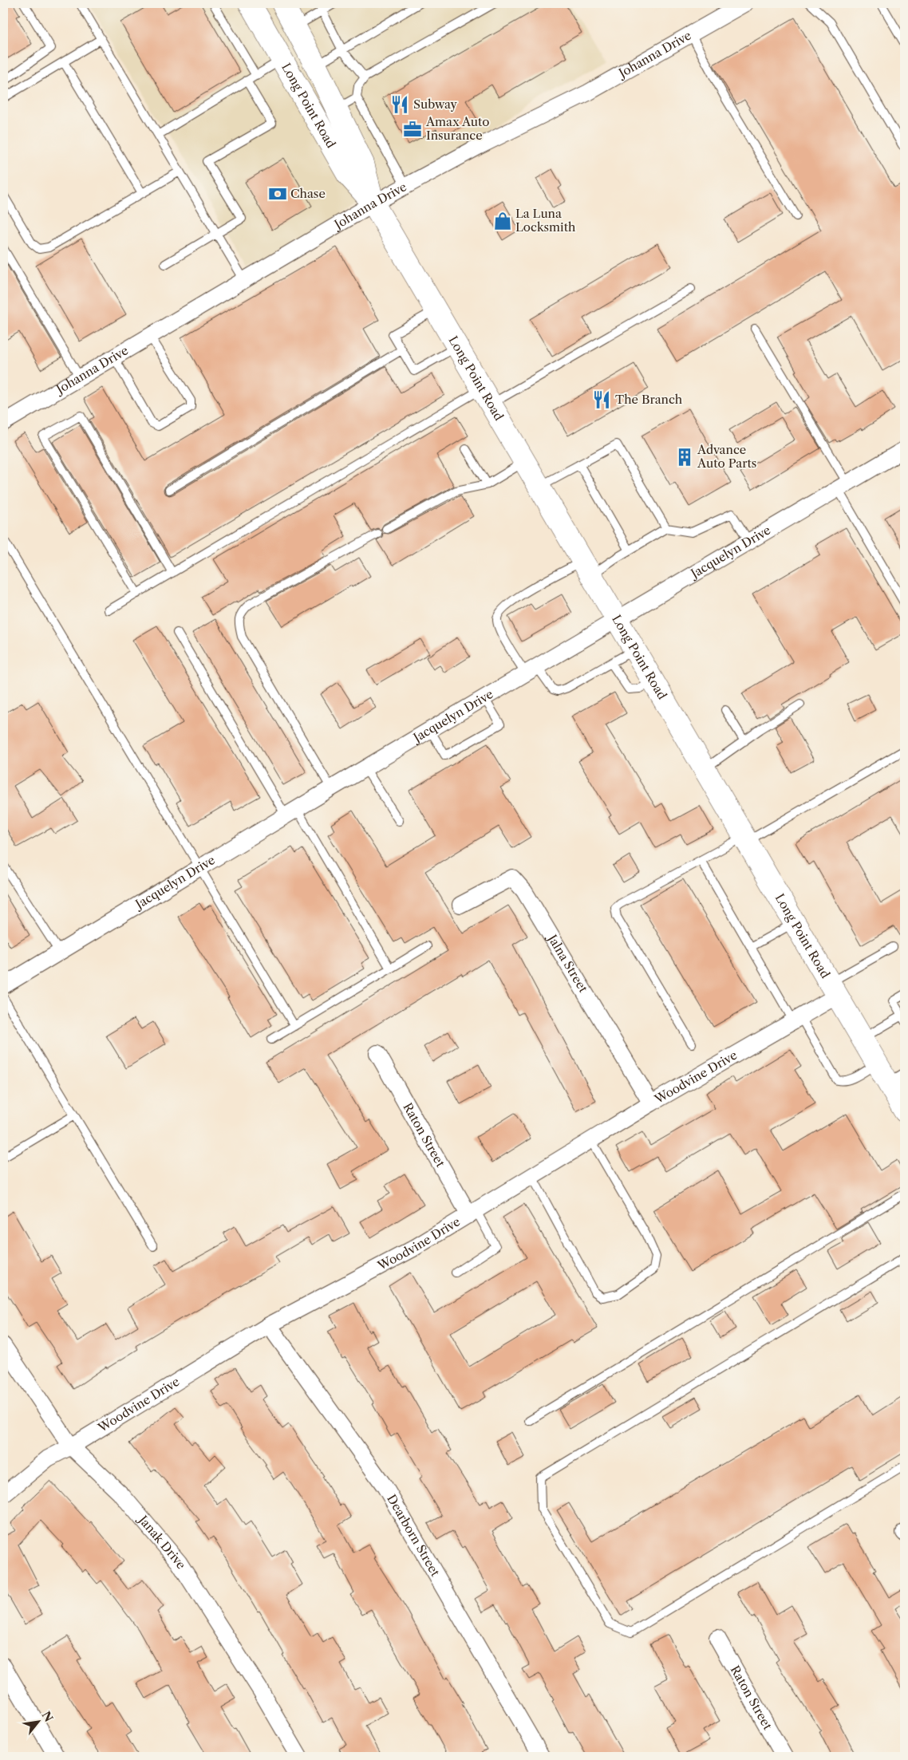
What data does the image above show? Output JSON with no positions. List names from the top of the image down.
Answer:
{
  "streets": {
    "main road": ["Long Point Road"],
    "street": [
      "Johanna Drive",
      "Jacquelyn Drive",
      "Jalna Street",
      "Woodvine Drive",
      "Raton Street",
      "Dearborn Street",
      "Janak Drive"
    ]
  },
  "crossings": [
    ["Johanna Drive", "Long Point Road"],
    ["Long Point Road", "Jacquelyn Drive"],
    ["Long Point Road", "Woodvine Drive"],
    ["Jalna Street", "Woodvine Drive"],
    ["Woodvine Drive", "Raton Street"],
    ["Woodvine Drive", "Dearborn Street"],
    ["Woodvine Drive", "Janak Drive"]
  ],
  "places": {
    "restaurant": ["Subway", "The Branch"],
    "office": ["Amax Auto Insurance"],
    "bank": ["Chase"],
    "shop": ["La Luna Locksmith"],
    "building": ["Advance Auto Parts"]
  },
  "north": "top right"
}
